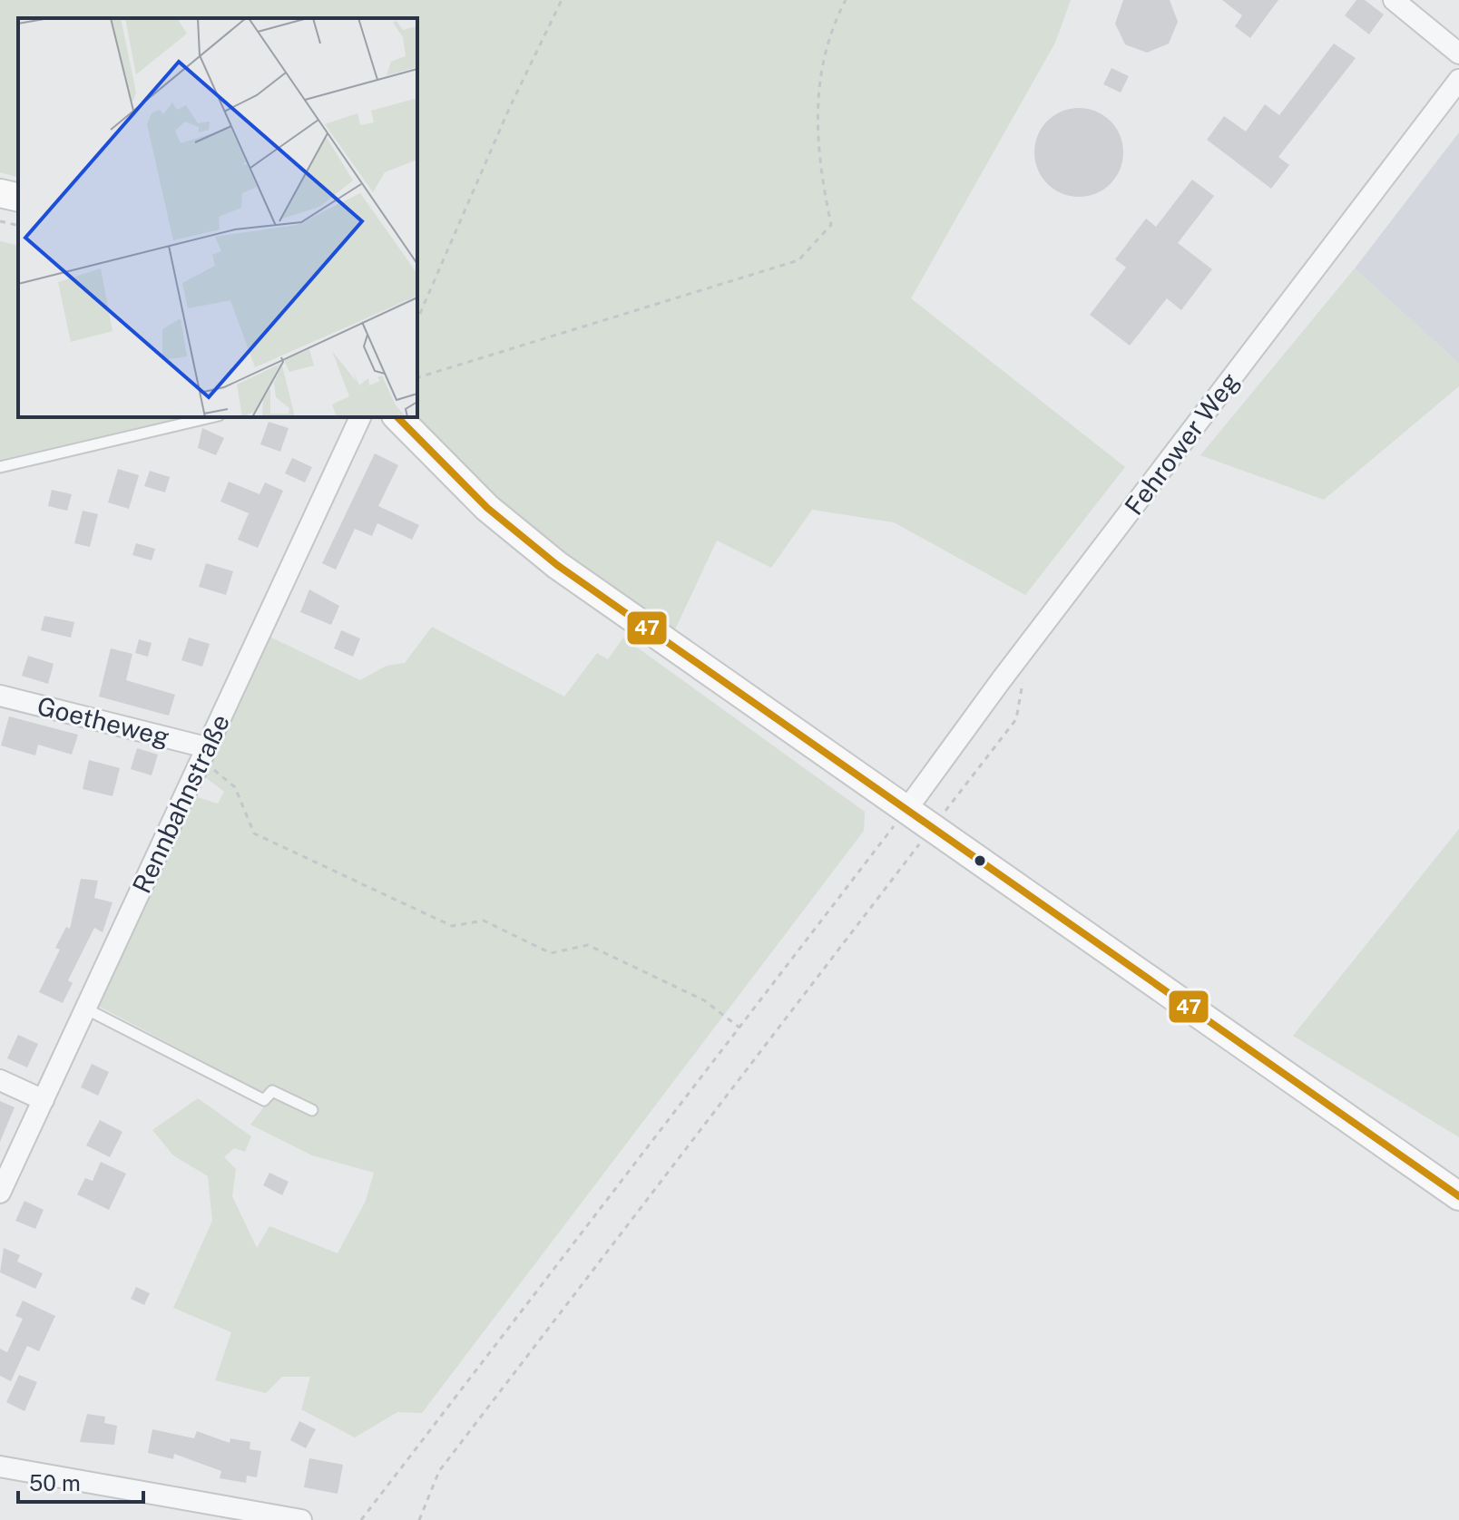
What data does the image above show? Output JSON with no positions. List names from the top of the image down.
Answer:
{
  "streets": {
    "street": ["Fehrower Weg", "Goetheweg", "Rennbahnstraße"]
  },
  "crossings": [
    ["Goetheweg", "Rennbahnstraße"]
  ],
  "lines": ["transit line 47"],
  "scale_bar": "50 m"
}
